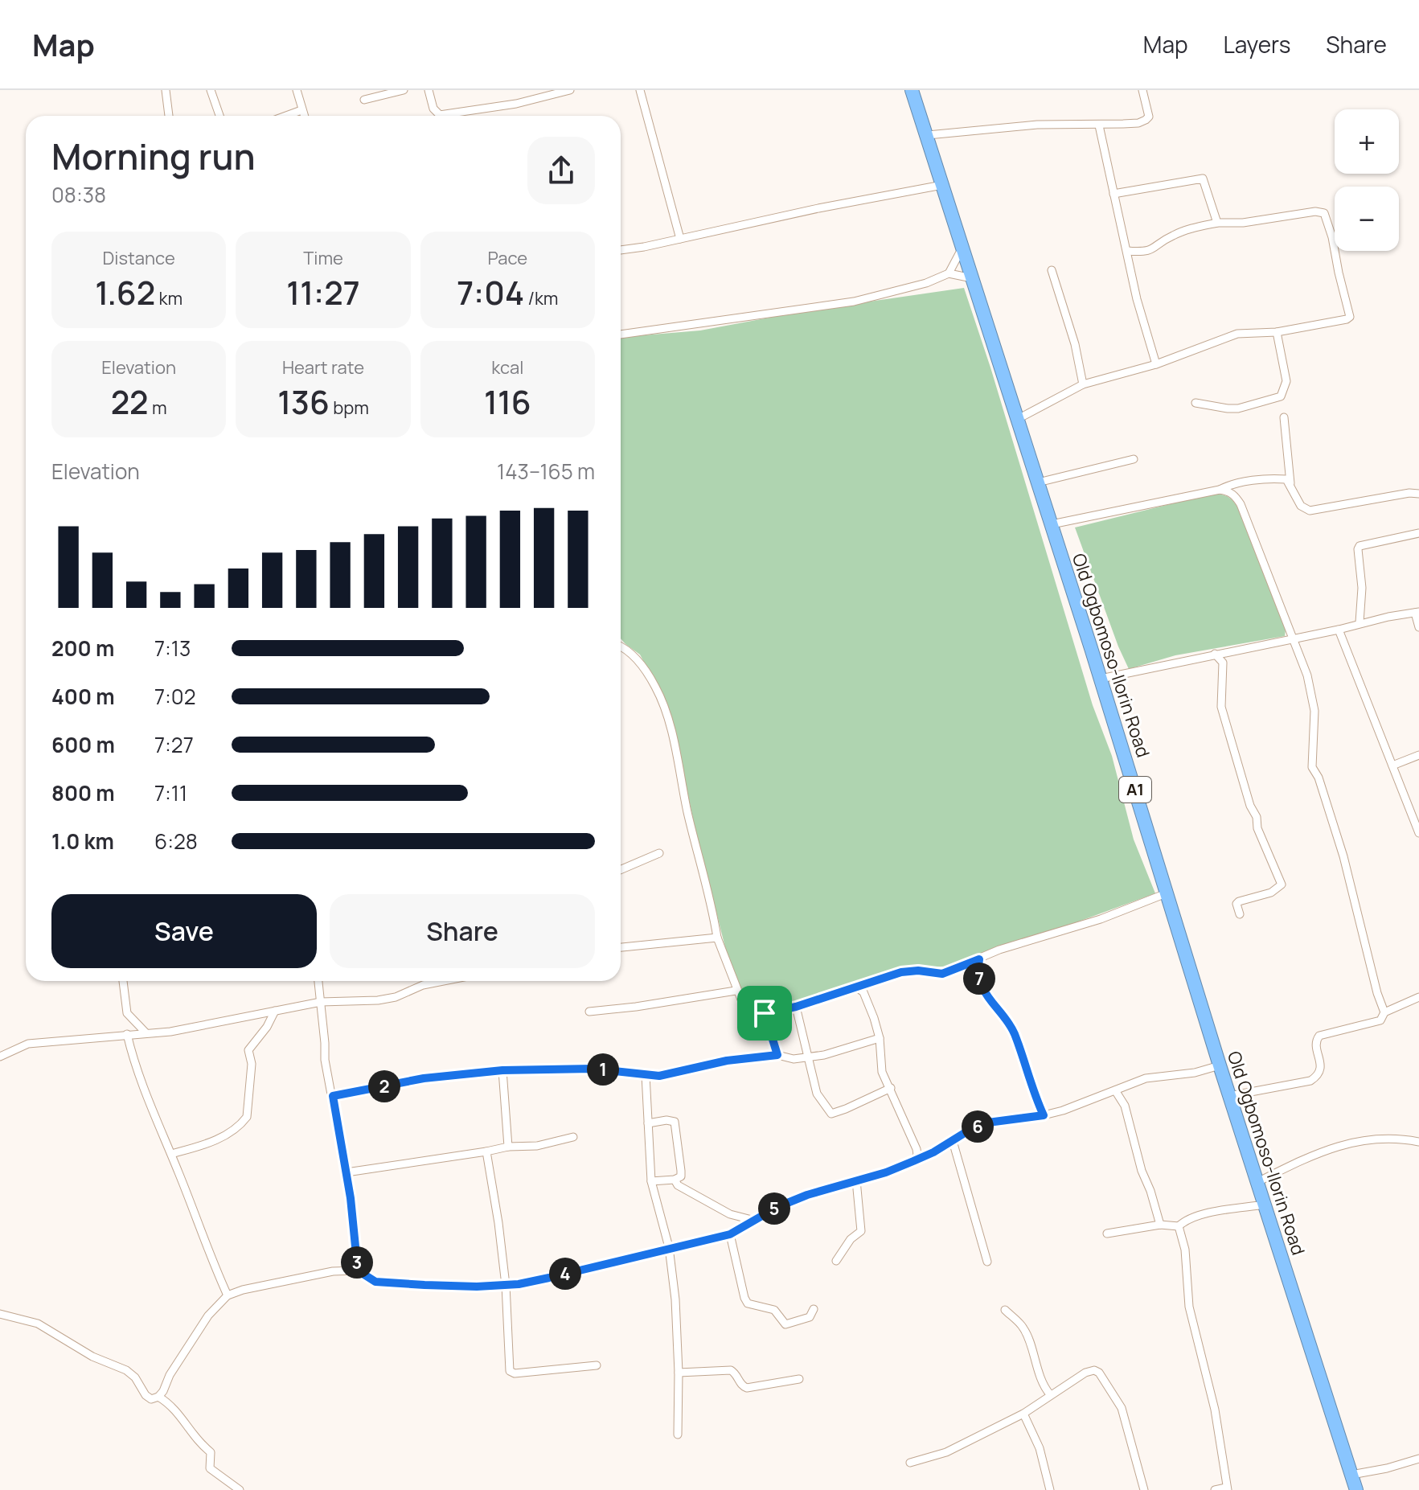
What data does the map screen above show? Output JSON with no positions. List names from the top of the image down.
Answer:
{
  "streets": {
    "highway": ["Old Ogbomoso-Ilorin Road", "A1"]
  },
  "page": {
    "header": "Map",
    "nav": ["Map", "Layers", "Share"],
    "map_buttons": ["+", "−"],
    "heading": ["Morning run", "08:38"],
    "stats": [
      ["Distance", "1.62 km"],
      ["Time", "11:27"],
      ["Pace", "7:04 /km"],
      ["Elevation", "22 m"],
      ["Heart rate", "136 bpm"],
      ["kcal", "116"]
    ],
    "chart": ["Elevation", "143–165 m"],
    "list": [
      {
        "name": "200 m",
        "note": "7:13"
      },
      {
        "name": "400 m",
        "note": "7:02"
      },
      {
        "name": "600 m",
        "note": "7:27"
      },
      {
        "name": "800 m",
        "note": "7:11"
      },
      {
        "name": "1.0 km",
        "note": "6:28"
      }
    ],
    "buttons": ["Save", "Share"],
    "pins": [
      "7",
      "1",
      "2",
      "6",
      "5",
      "3",
      "4"
    ]
  }
}
